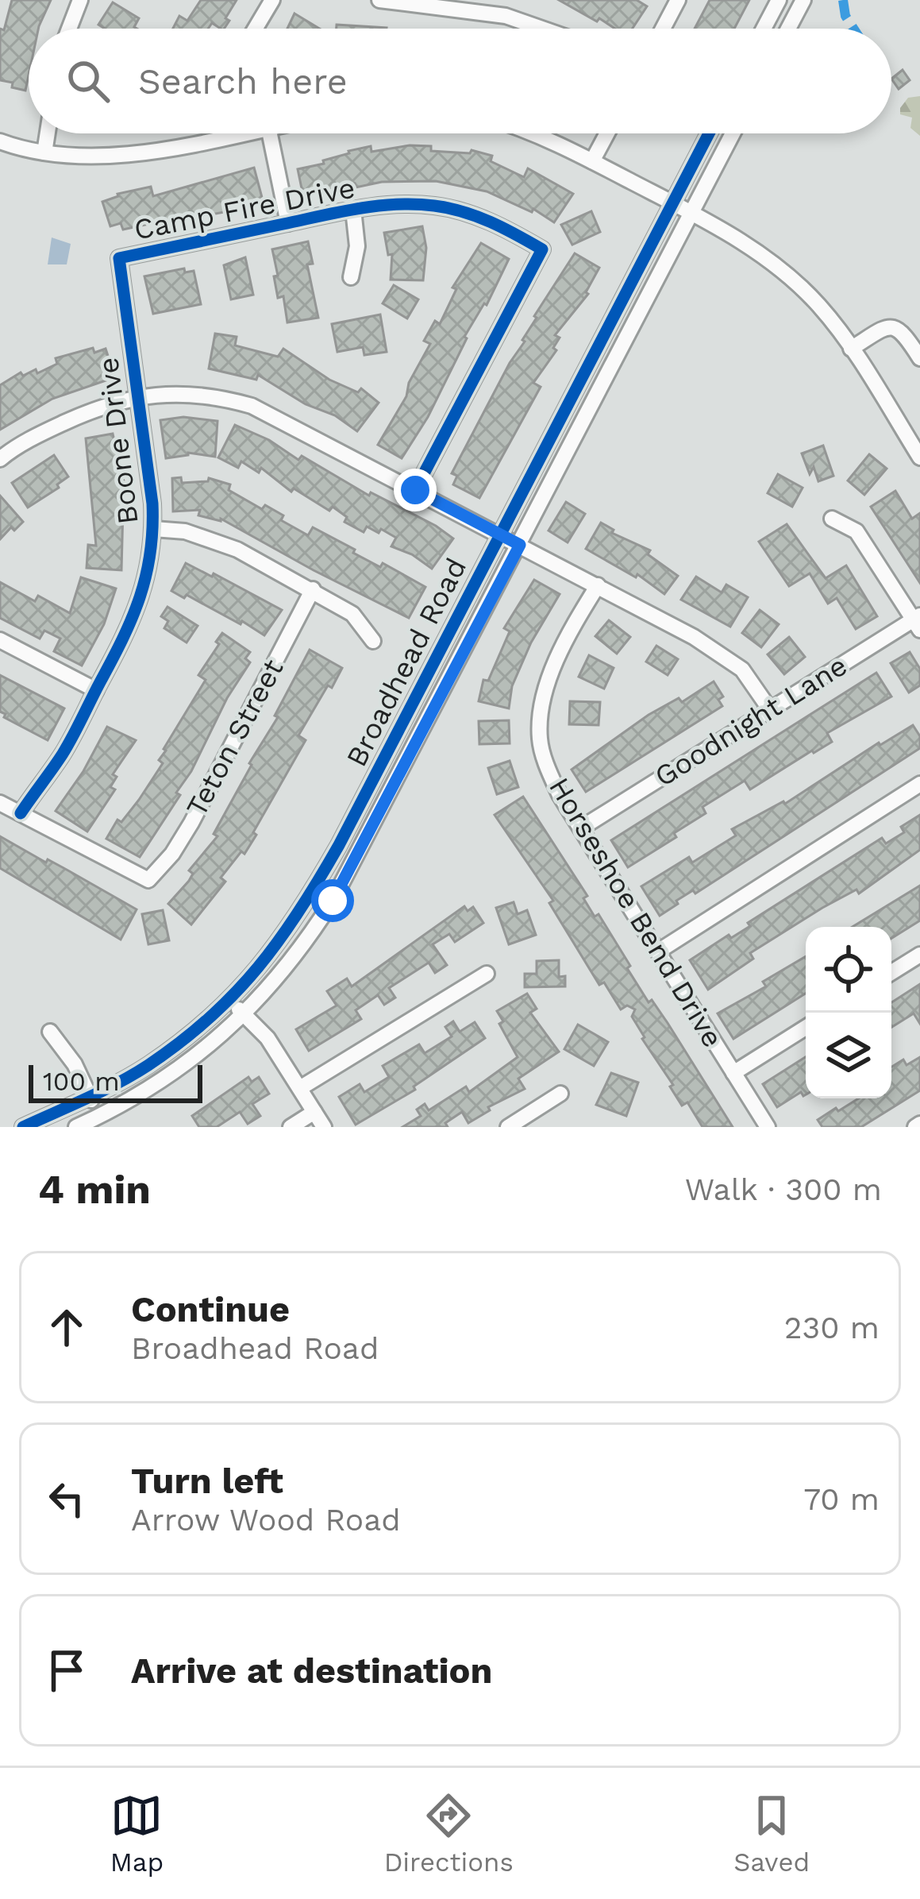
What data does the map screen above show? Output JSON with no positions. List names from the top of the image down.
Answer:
{
  "streets": {
    "street": [
      "Camp Fire Drive",
      "Boone Drive",
      "Broadhead Road",
      "Goodnight Lane",
      "Teton Street",
      "Horseshoe Bend Drive"
    ]
  },
  "crossings": [
    ["Camp Fire Drive", "Boone Drive"],
    ["Boone Drive", "Teton Street"],
    ["Goodnight Lane", "Horseshoe Bend Drive"]
  ],
  "scale_bar": "100 m",
  "page": {
    "search": "Search here",
    "scale": "100 m",
    "heading": ["4 min", "Walk · 300 m"],
    "list": [
      ["Continue", "Broadhead Road", "230 m"],
      ["Turn left", "Arrow Wood Road", "70 m"],
      "Arrive at destination"
    ],
    "nav": ["Map", "Directions", "Saved"]
  }
}
